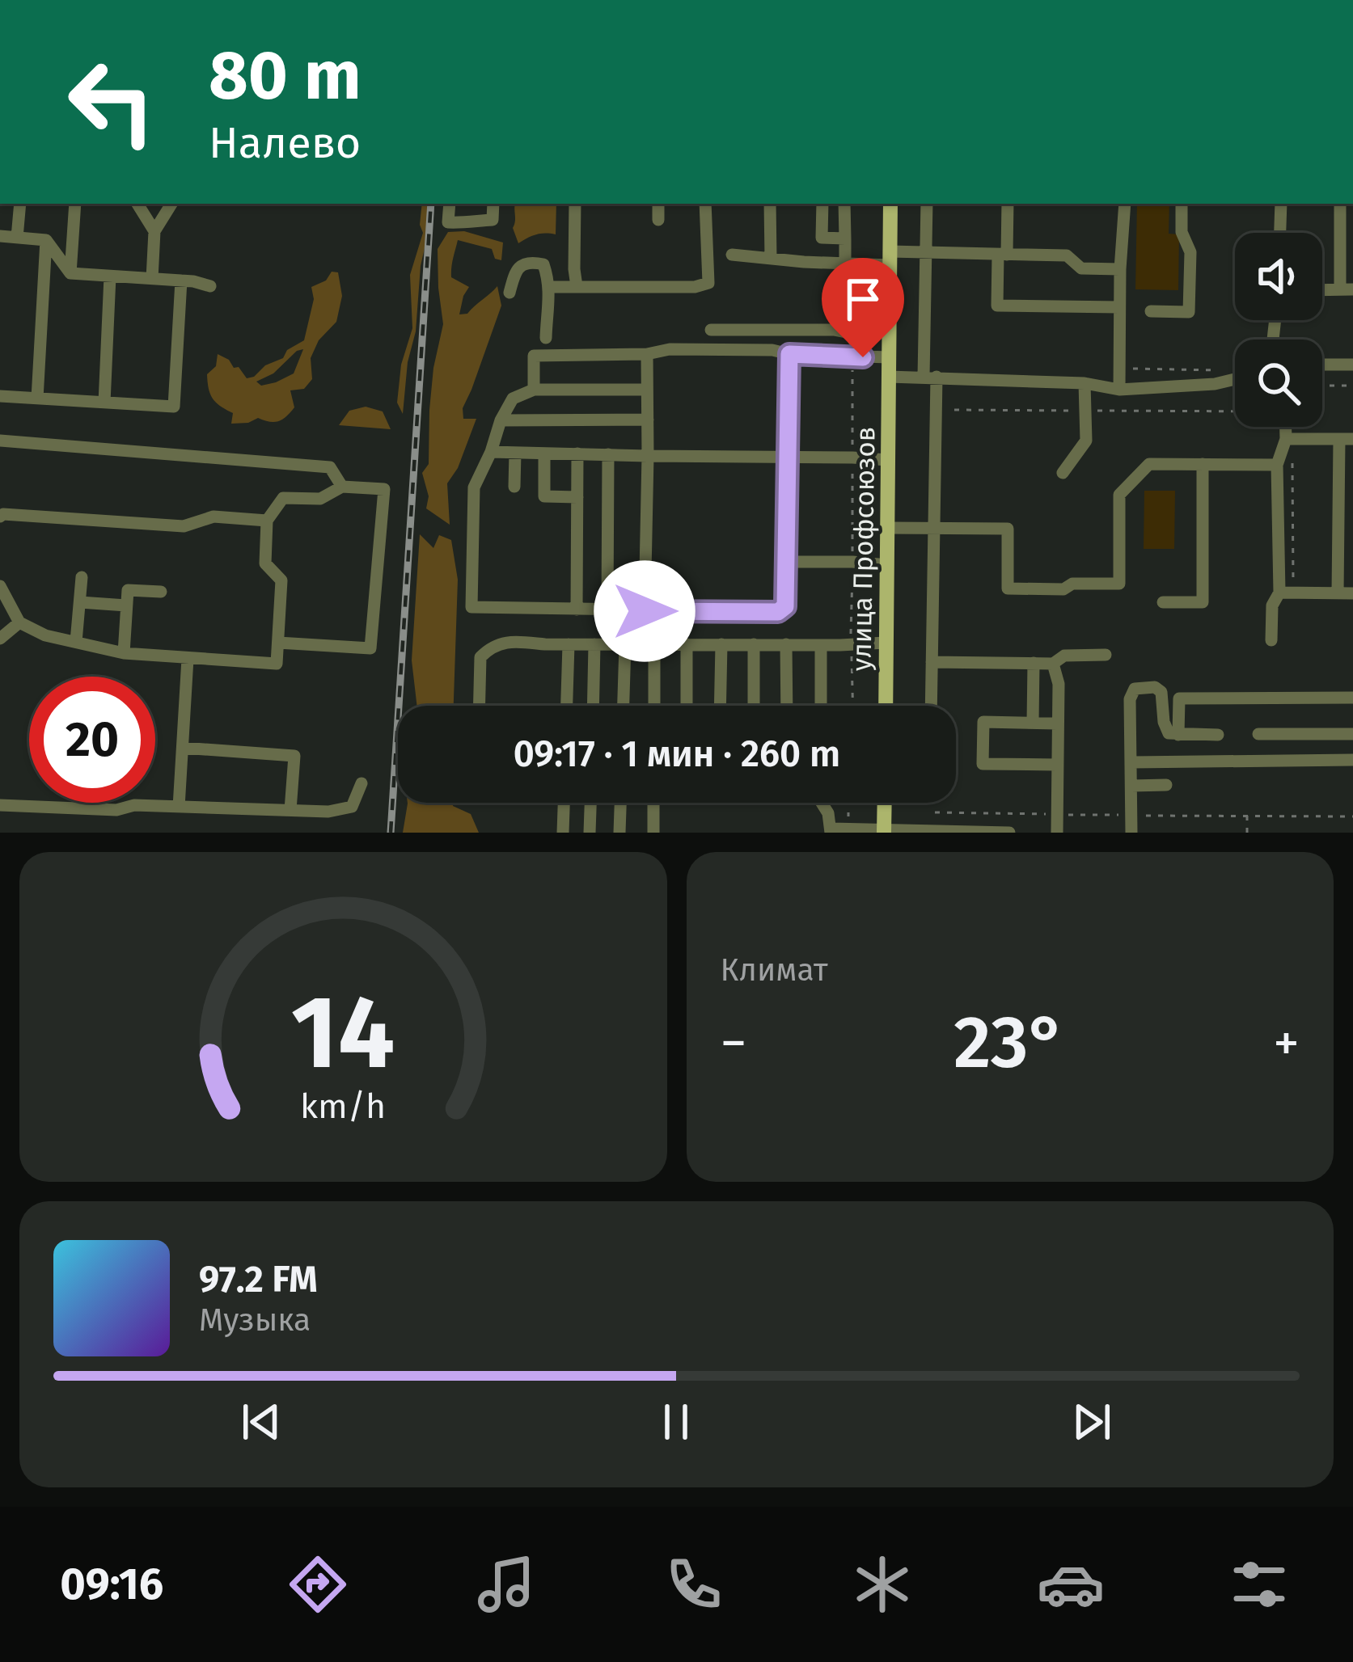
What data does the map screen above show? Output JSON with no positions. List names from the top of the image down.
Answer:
{
  "streets": {
    "main road": ["улица Профсоюзов"]
  },
  "page": {
    "turn": ["80 m", "Налево"],
    "limit": "20",
    "trip": "09:17 · 1 мин · 260 m",
    "tile": "Климат",
    "heat": ["−", "23°", "+"],
    "song": ["97.2 FM", "Музыка"],
    "tabs": "09:16",
    "gauge": ["14", "km/h"]
  }
}
